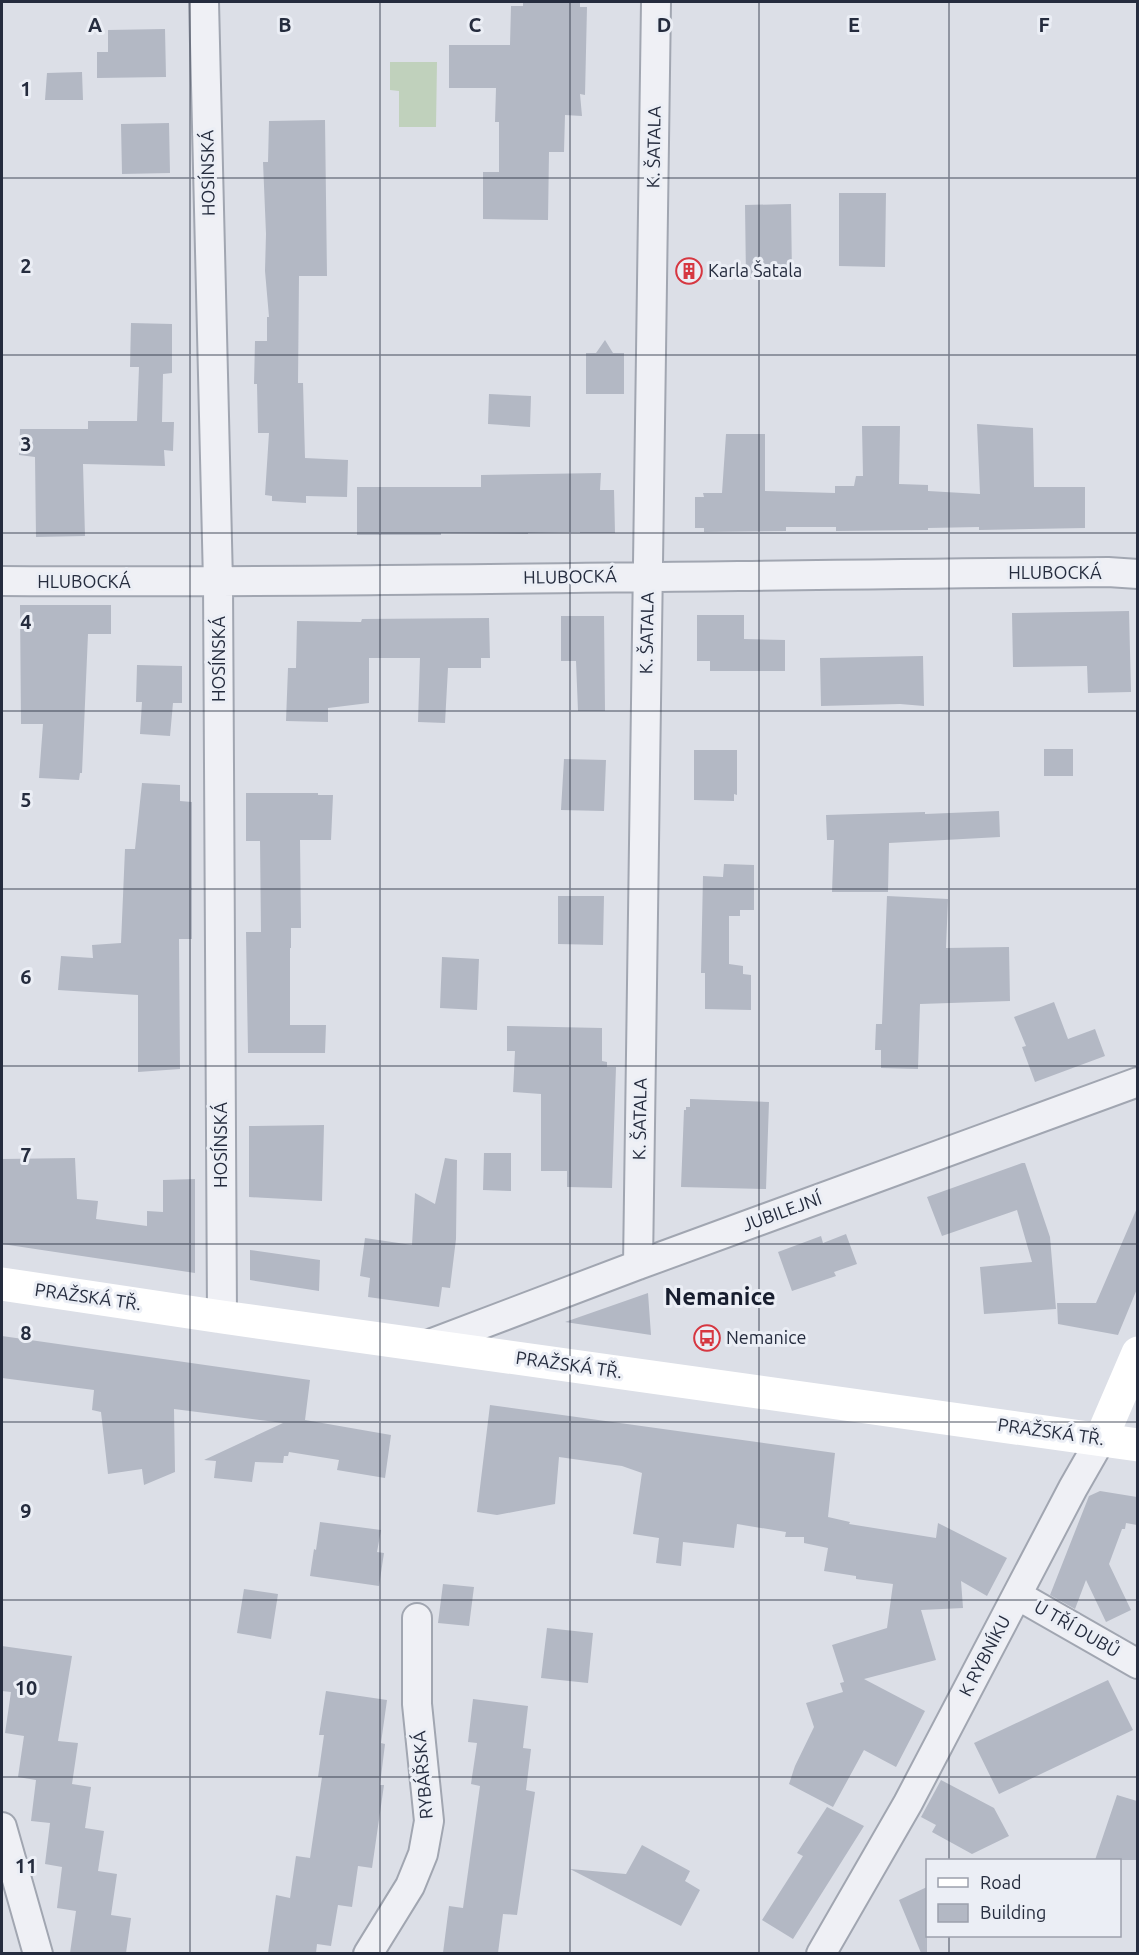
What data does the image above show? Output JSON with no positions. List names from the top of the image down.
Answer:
{
  "streets": {
    "main road": ["PRAŽSKÁ TŘ.", "K RYBNÍKU"],
    "street": [
      "K. ŠATALA",
      "HOSÍNSKÁ",
      "HLUBOCKÁ",
      "JUBILEJNÍ",
      "U TŘÍ DUBŮ",
      "RYBÁŘSKÁ"
    ]
  },
  "crossings": [
    ["K. ŠATALA", "HLUBOCKÁ"],
    ["K. ŠATALA", "JUBILEJNÍ"],
    ["HOSÍNSKÁ", "HLUBOCKÁ"],
    ["HOSÍNSKÁ", "PRAŽSKÁ TŘ."],
    ["JUBILEJNÍ", "PRAŽSKÁ TŘ."],
    ["PRAŽSKÁ TŘ.", "K RYBNÍKU"],
    ["U TŘÍ DUBŮ", "K RYBNÍKU"]
  ],
  "districts": ["Nemanice"],
  "places": {
    "building": ["Karla Šatala"],
    "bus stop": ["Nemanice"]
  },
  "legend": ["Road", "Building"],
  "grid": {
    "columns": [
      "A",
      "B",
      "C",
      "D",
      "E",
      "F"
    ],
    "rows": [
      "1",
      "2",
      "3",
      "4",
      "5",
      "6",
      "7",
      "8",
      "9",
      "10",
      "11"
    ]
  }
}
